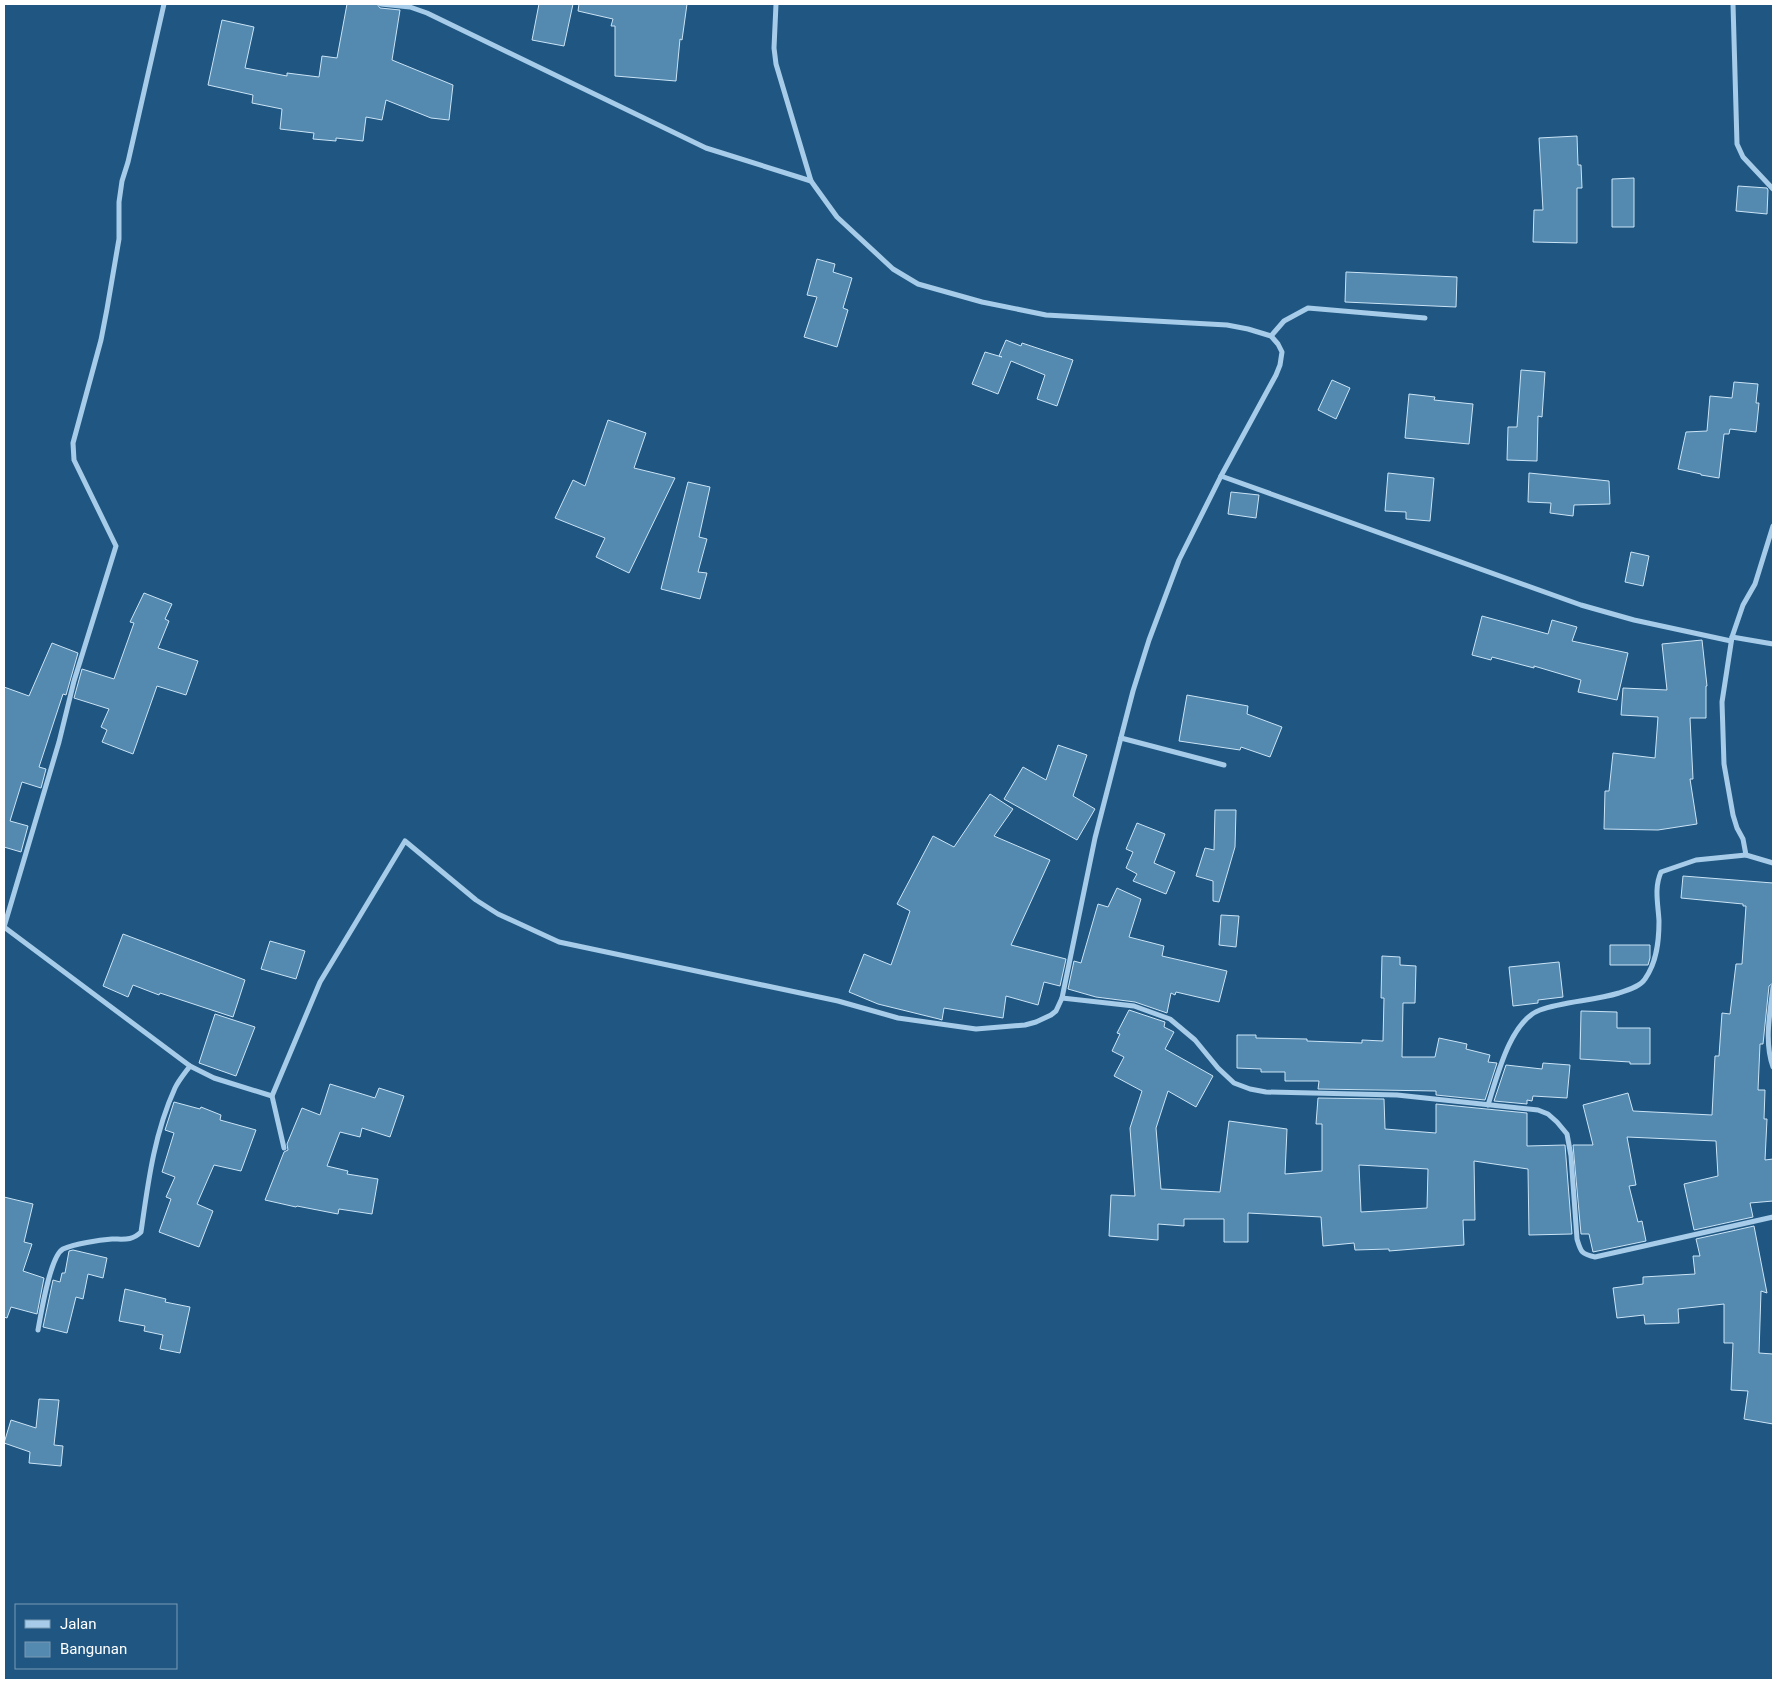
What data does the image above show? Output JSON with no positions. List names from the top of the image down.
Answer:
{
  "legend": ["Jalan", "Bangunan"]
}
